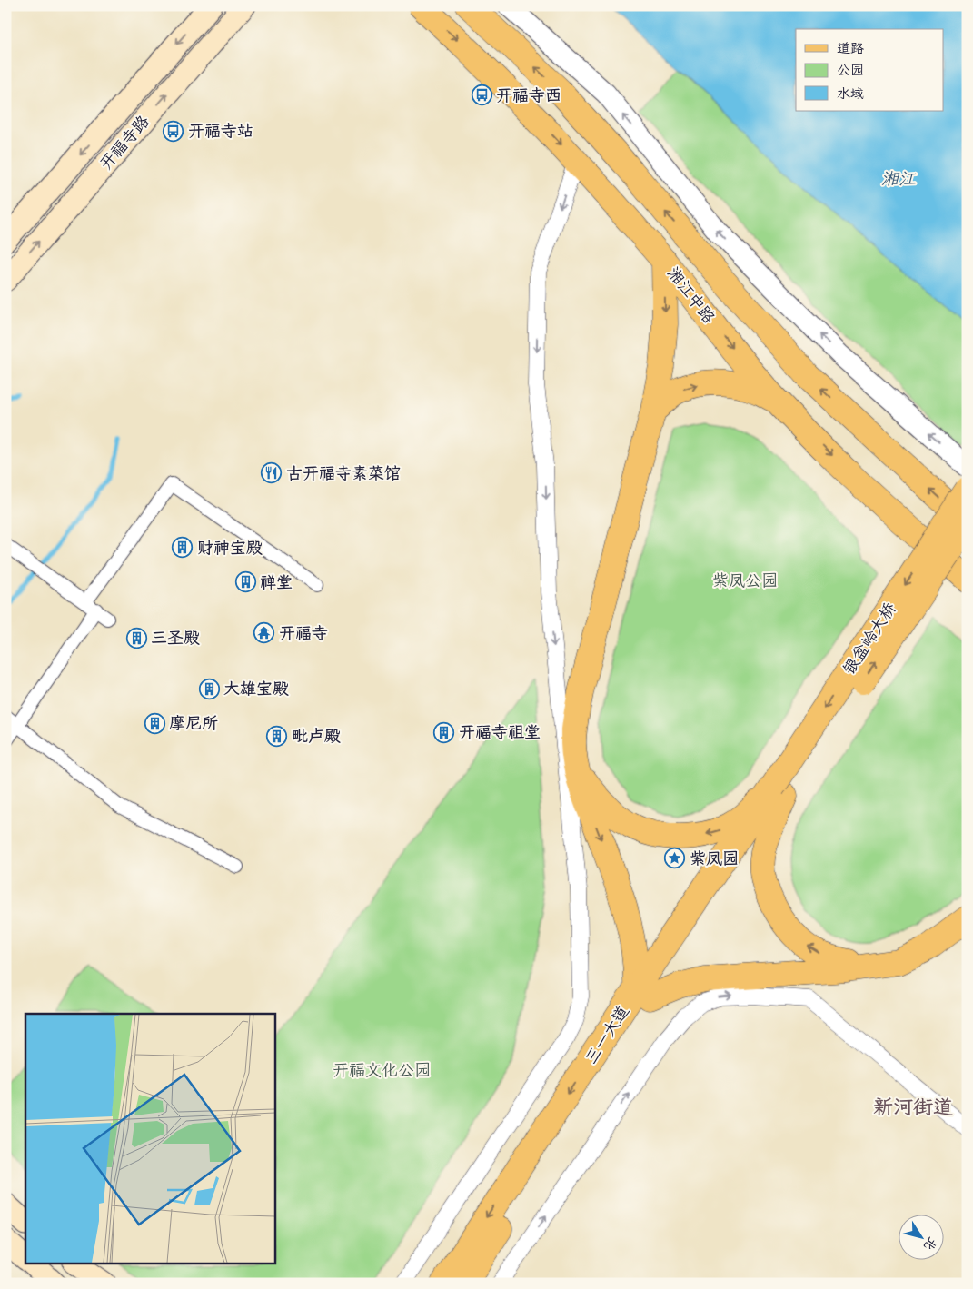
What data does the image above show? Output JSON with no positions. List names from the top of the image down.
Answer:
{
  "streets": {
    "main road": [
      "开福寺路",
      "湘江中路",
      "银盆岭大桥",
      "三一大道"
    ]
  },
  "crossings": [
    ["湘江中路", "银盆岭大桥"],
    ["银盆岭大桥", "三一大道"]
  ],
  "districts": ["新河街道"],
  "water": ["湘江"],
  "parks": ["紫凤公园", "开福文化公园"],
  "places": {
    "bus stop": ["开福寺西", "开福寺站"],
    "restaurant": ["古开福寺素菜馆"],
    "building": [
      "财神宝殿",
      "禅堂",
      "三圣殿",
      "大雄宝殿",
      "摩尼所",
      "开福寺祖堂",
      "毗卢殿"
    ],
    "temple": ["开福寺"],
    "place": ["紫凤园"]
  },
  "legend": ["道路", "公园", "水域"],
  "north": "bottom right"
}
